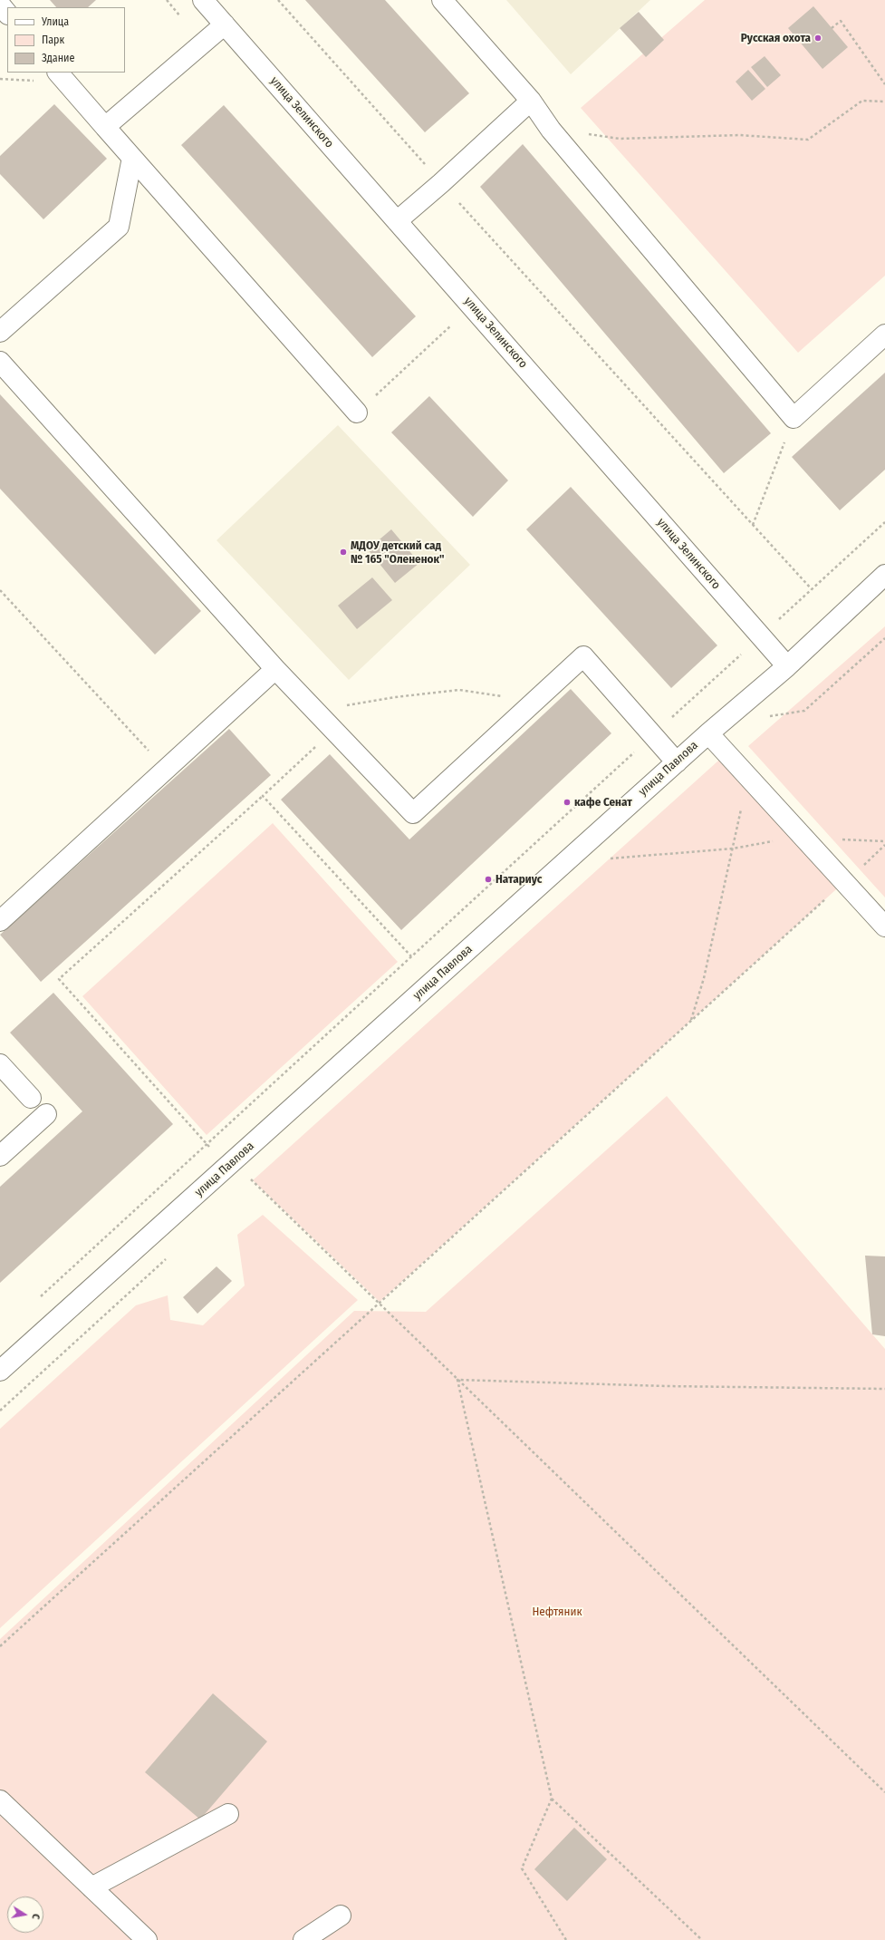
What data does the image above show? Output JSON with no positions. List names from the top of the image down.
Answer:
{
  "streets": {
    "street": ["улица Зелинского", "улица Павлова"]
  },
  "crossings": [
    ["улица Зелинского", "улица Павлова"]
  ],
  "parks": ["Нефтяник"],
  "places": [
    "Русская охота",
    "МДОУ детский сад № 165 \"Олененок\"",
    "кафе Сенат",
    "Натариус"
  ],
  "legend": ["Улица", "Парк", "Здание"],
  "north": "right"
}
